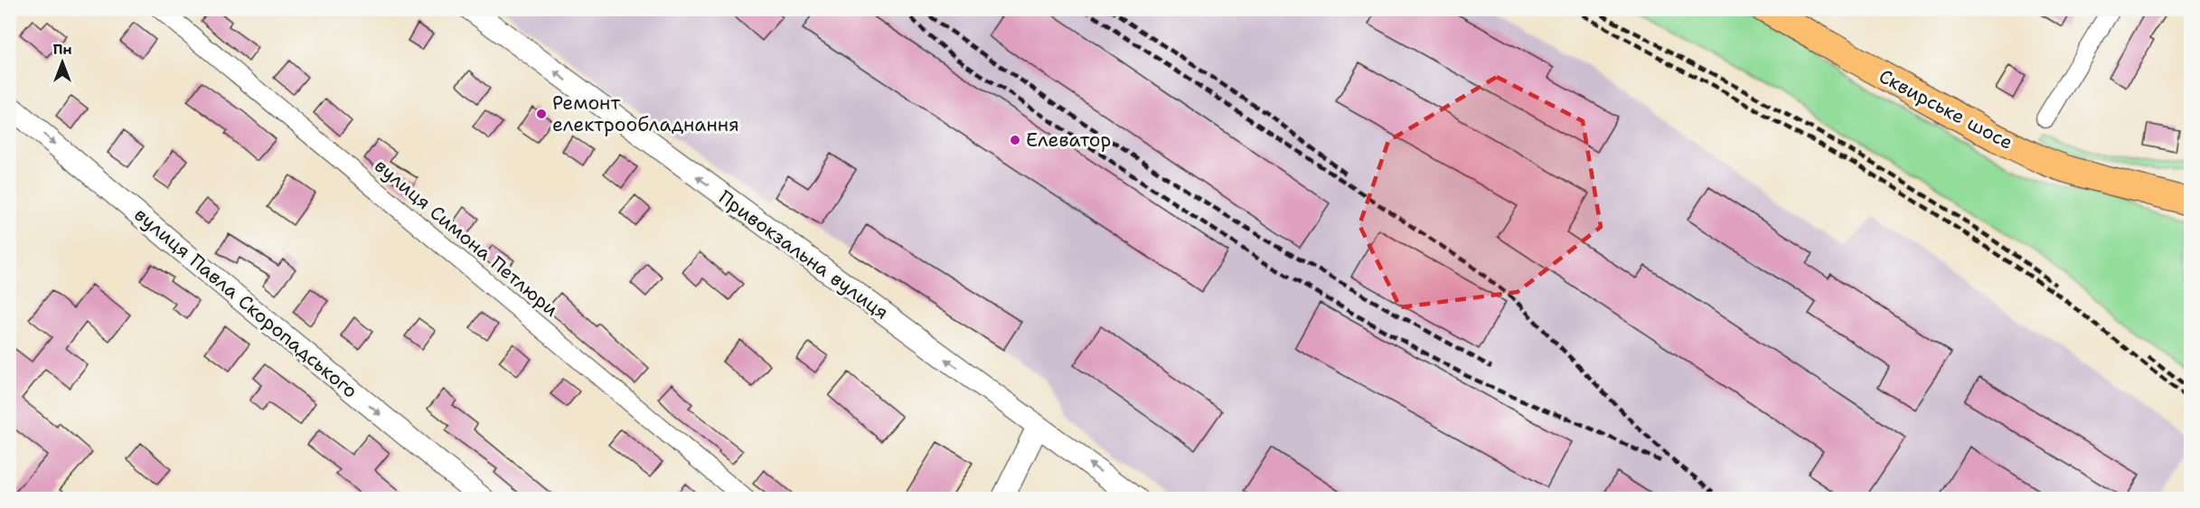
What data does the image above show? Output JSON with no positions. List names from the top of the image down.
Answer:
{
  "streets": {
    "main road": ["Сквирське шосе"],
    "street": ["вулиця Симона Петлюри", "Привокзальна вулиця", "вулиця Павла Скоропадського"]
  },
  "one_way": ["Привокзальна вулиця", "вулиця Павла Скоропадського"],
  "places": ["Ремонт електрообладнання", "Елеватор"],
  "north": "top"
}
